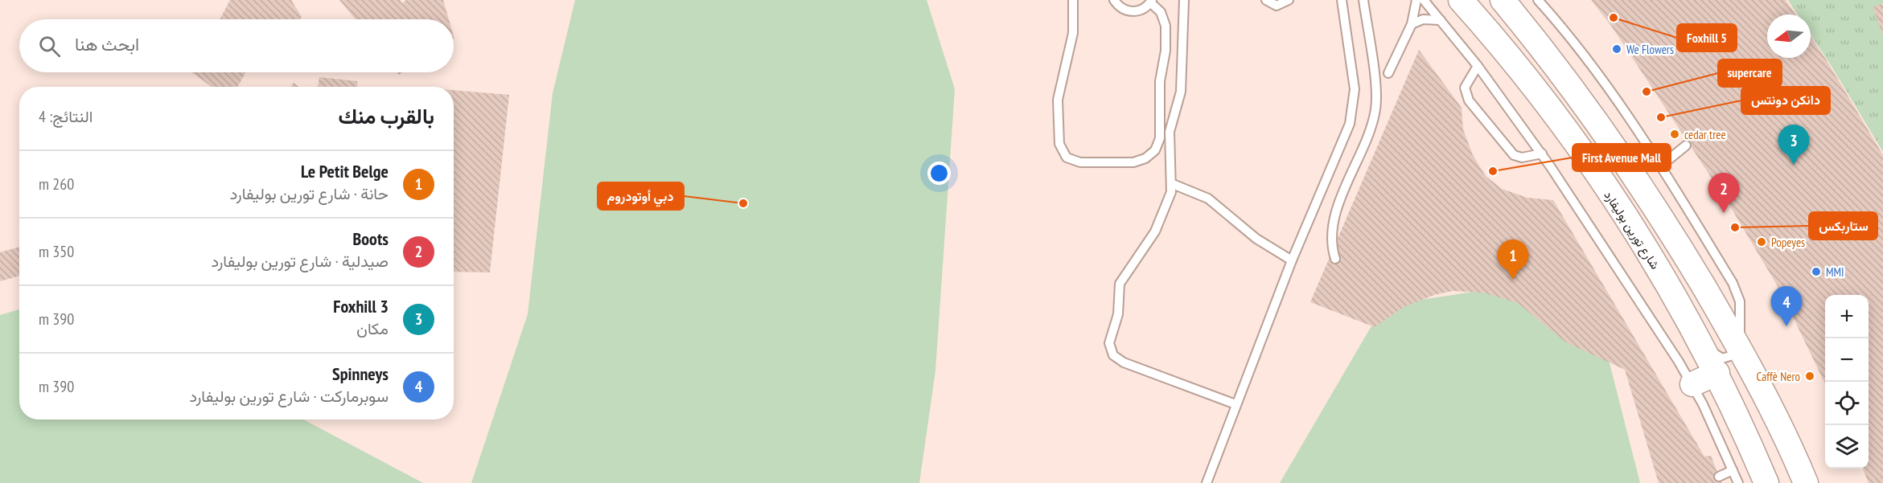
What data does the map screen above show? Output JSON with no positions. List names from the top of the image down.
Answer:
{
  "streets": {
    "main road": ["شارع تورين بوليفارد"]
  },
  "places": [
    "Foxhill 5",
    "We Flowers",
    "supercare",
    "دانكن دونتس",
    "cedar tree",
    "First Avenue Mall",
    "دبي أوتودروم",
    "ستاربكس",
    "Popeyes",
    "MMI",
    "Caffè Nero"
  ],
  "north": "left",
  "page": {
    "search": "ابحث هنا",
    "heading": ["بالقرب منك", "النتائج: 4"],
    "pins": [
      "3",
      "2",
      "1",
      "4"
    ],
    "list": [
      {
        "mark": "1",
        "name": "Le Petit Belge",
        "note": "حانة · شارع تورين بوليفارد",
        "value": "260 m"
      },
      {
        "mark": "2",
        "name": "Boots",
        "note": "صيدلية · شارع تورين بوليفارد",
        "value": "350 m"
      },
      {
        "mark": "3",
        "name": "Foxhill 3",
        "note": "مكان",
        "value": "390 m"
      },
      {
        "mark": "4",
        "name": "Spinneys",
        "note": "سوبرماركت · شارع تورين بوليفارد",
        "value": "390 m"
      }
    ],
    "map_buttons": ["+", "−"]
  }
}
